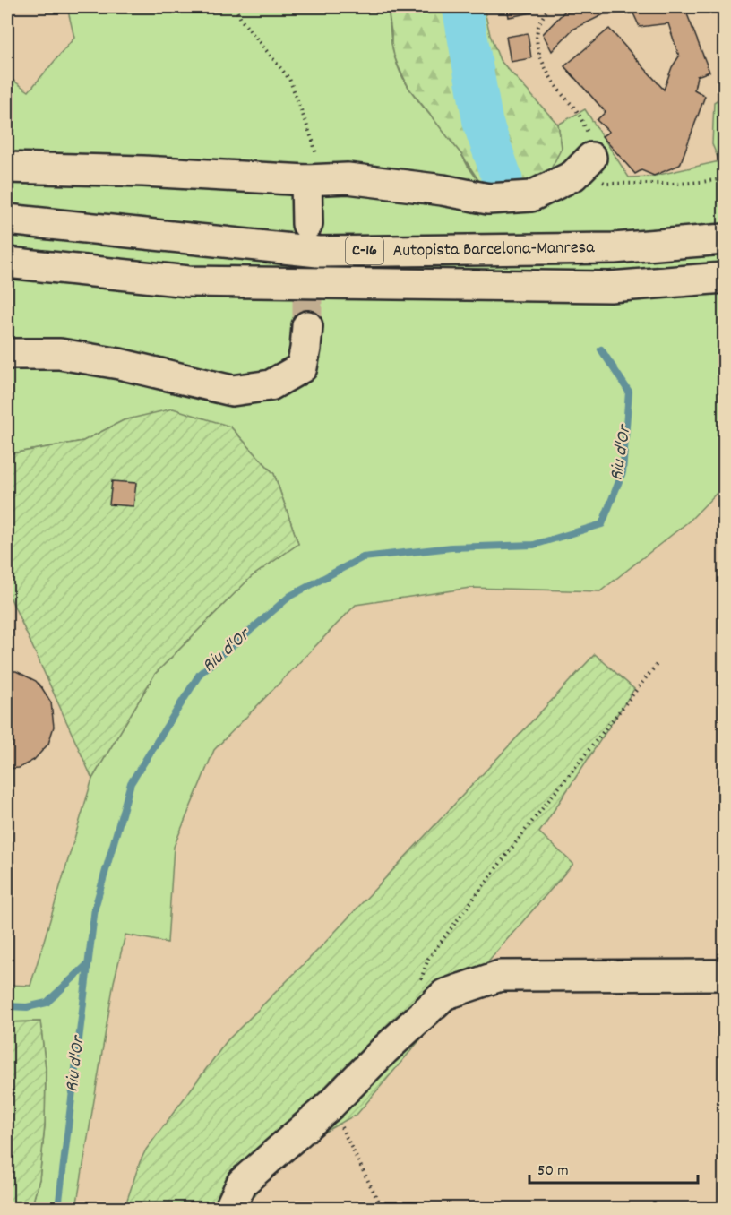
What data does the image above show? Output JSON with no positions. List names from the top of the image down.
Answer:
{
  "streets": {
    "main road": ["Autopista Barcelona-Manresa", "C-16"]
  },
  "water": ["Riu d'Or"],
  "scale_bar": "50 m"
}
